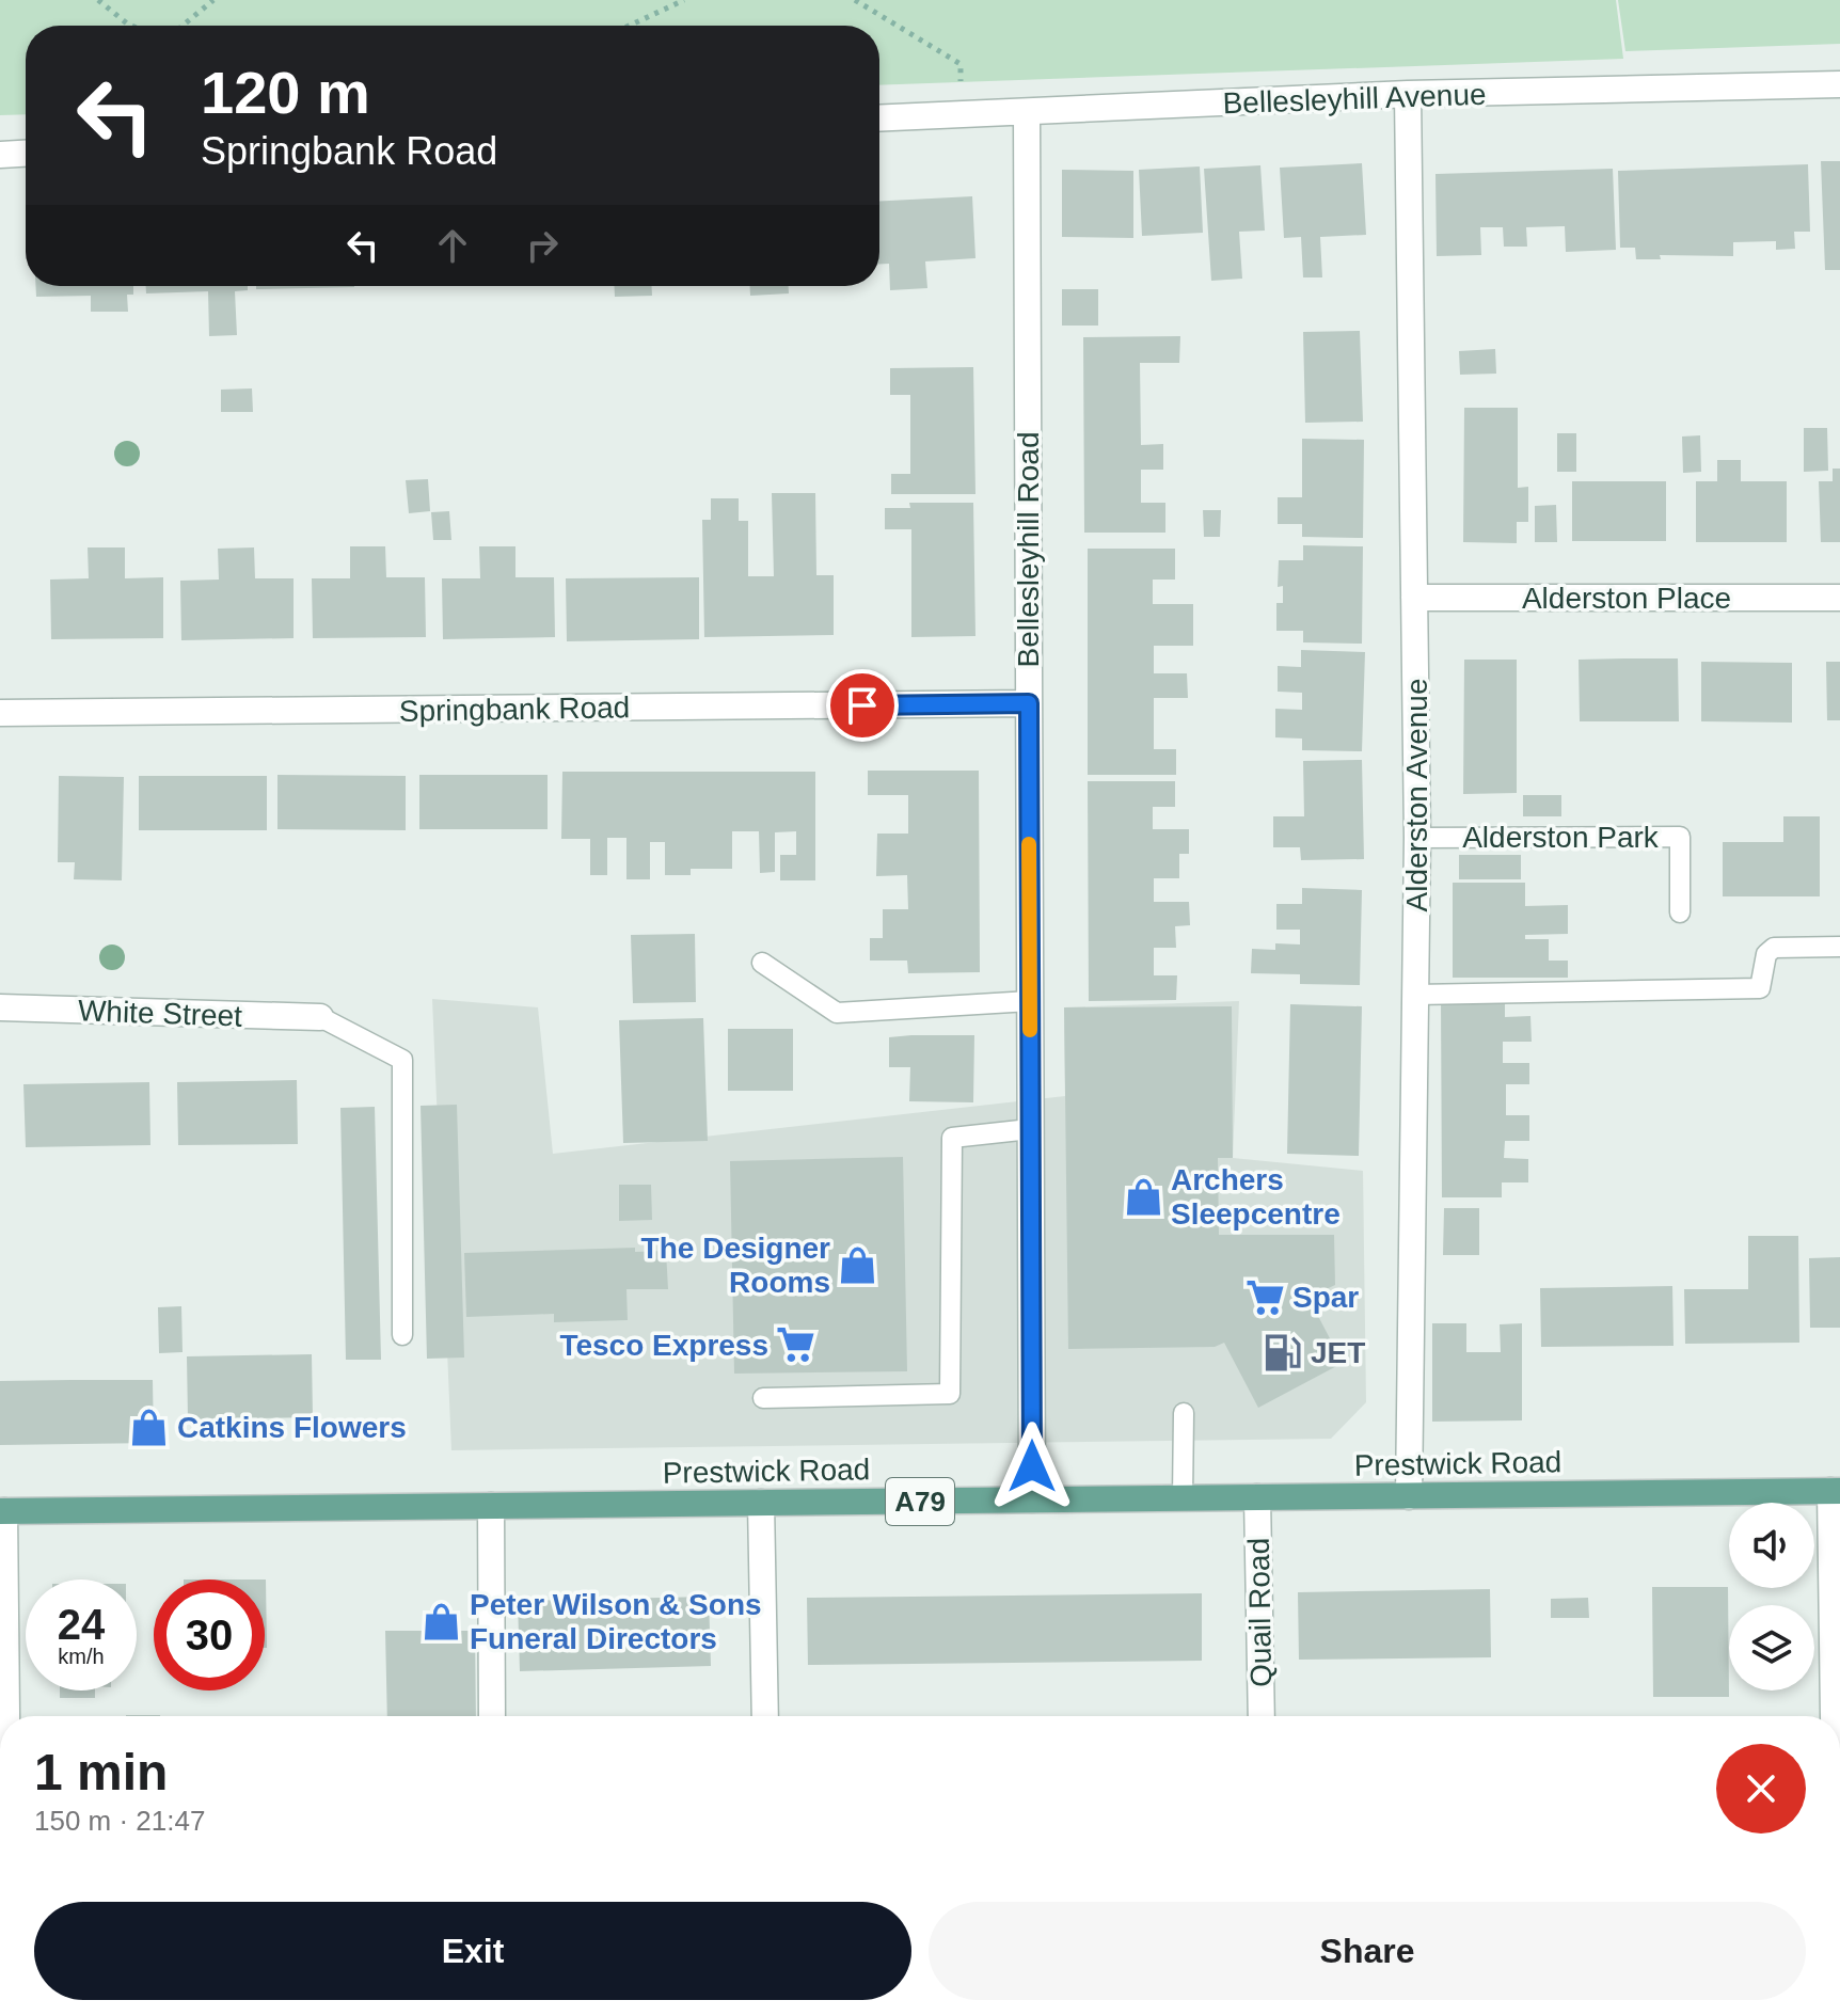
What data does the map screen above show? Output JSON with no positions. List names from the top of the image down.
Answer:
{
  "streets": {
    "main road": ["Prestwick Road", "A79"],
    "street": [
      "Bellesleyhill Avenue",
      "Bellesleyhill Road",
      "Alderston Place",
      "Springbank Road",
      "Alderston Avenue",
      "White Street",
      "Quail Road"
    ],
    "lane": ["Alderston Park"]
  },
  "crossings": [
    ["Bellesleyhill Avenue", "Bellesleyhill Road"],
    ["Bellesleyhill Avenue", "Alderston Avenue"],
    ["Bellesleyhill Road", "Springbank Road"],
    ["Bellesleyhill Road", "Prestwick Road"],
    ["Alderston Place", "Alderston Avenue"],
    ["Alderston Avenue", "Alderston Park"],
    ["Alderston Avenue", "Prestwick Road"],
    ["Prestwick Road", "Quail Road"]
  ],
  "places": {
    "shop": [
      "Archers Sleepcentre",
      "The Designer Rooms",
      "Catkins Flowers",
      "Peter Wilson & Sons Funeral Directors"
    ],
    "supermarket": ["Spar", "Tesco Express"],
    "fuel station": ["JET"]
  },
  "page": {
    "turn": ["120 m", "Springbank Road"],
    "speed": "24 km/h",
    "limit": "30",
    "heading": ["1 min", "150 m · 21:47"],
    "buttons": ["Exit", "Share"]
  }
}
